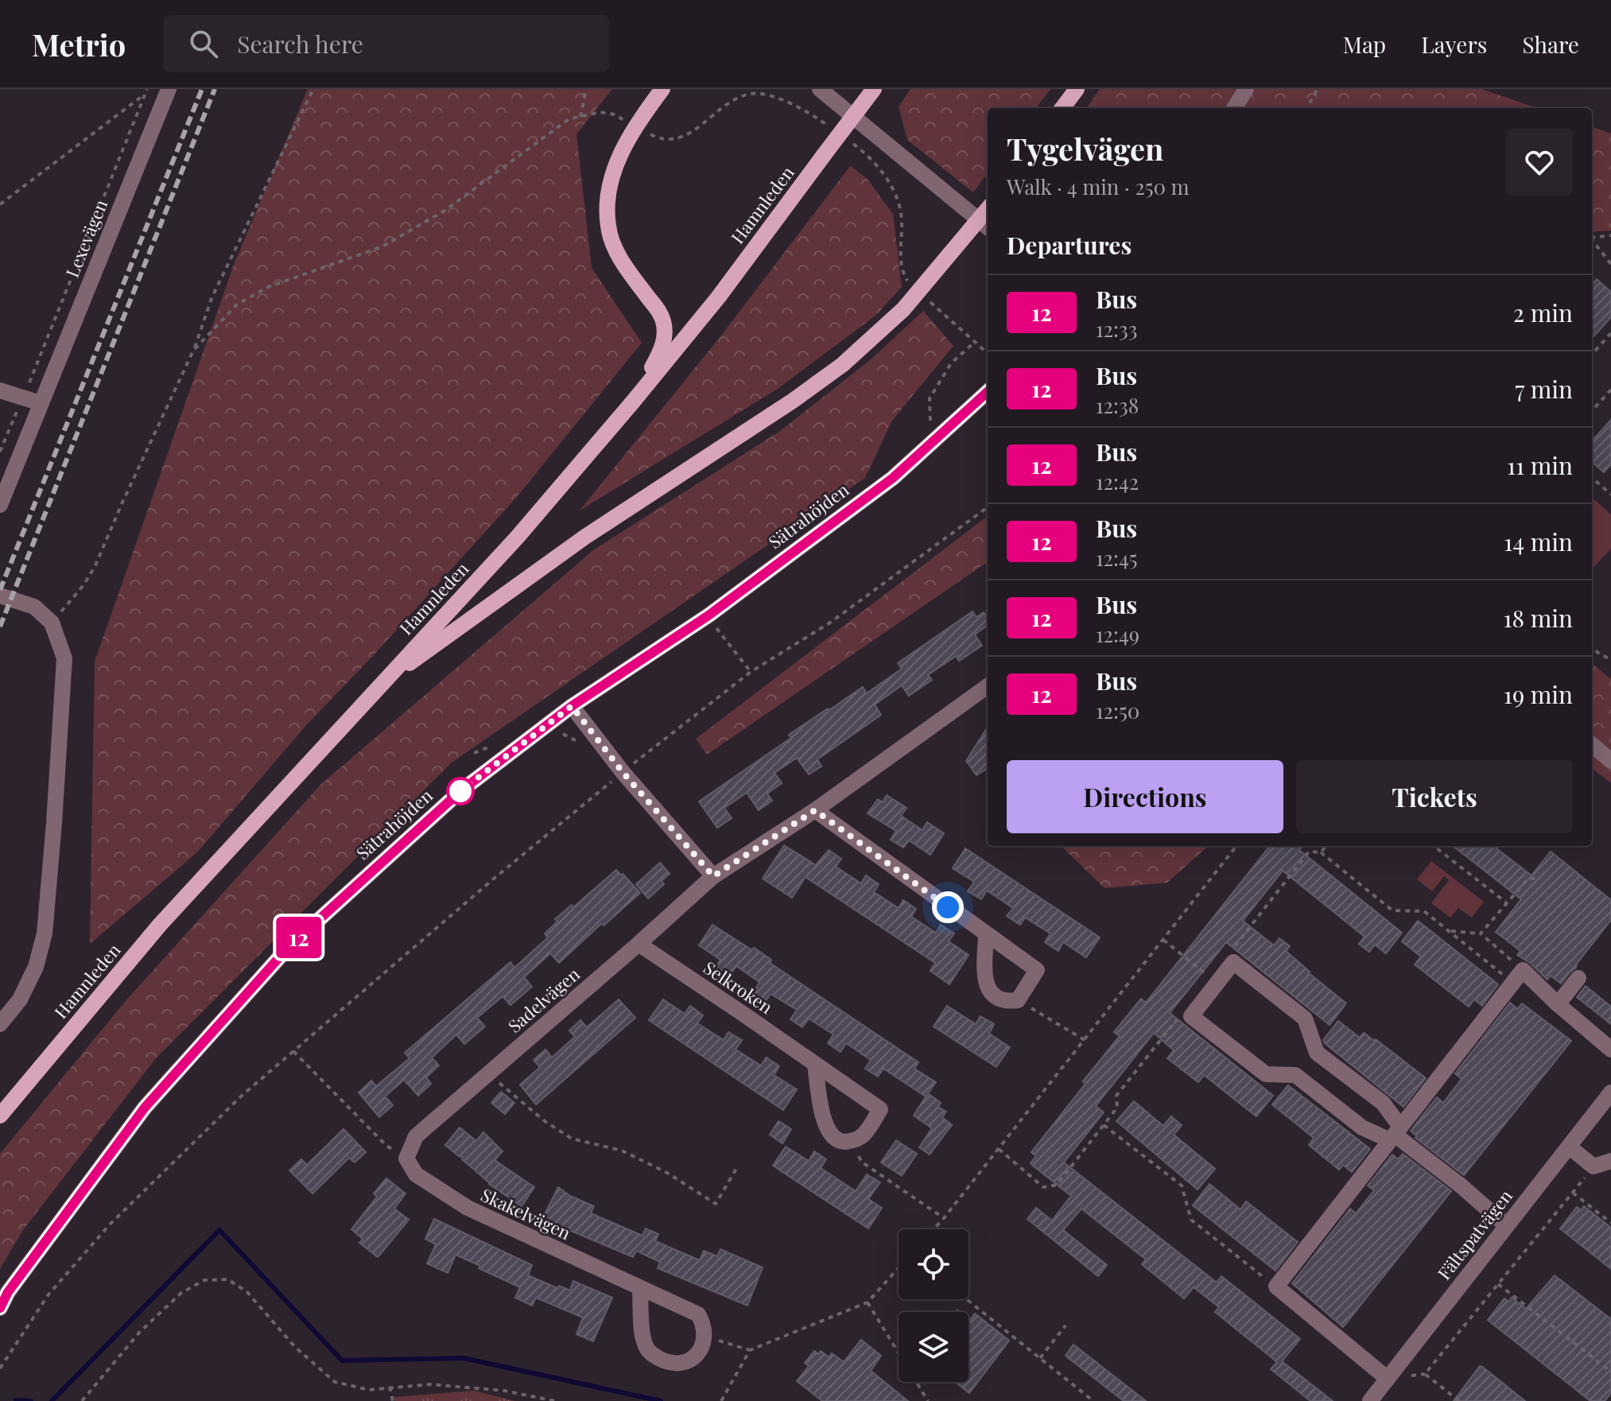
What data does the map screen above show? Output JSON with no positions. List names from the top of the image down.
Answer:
{
  "streets": {
    "main road": ["Hamnleden"],
    "street": [
      "Lexevägen",
      "Sätrahöjden",
      "Selkroken",
      "Sadelvägen",
      "Skakelvägen",
      "Fältspatvägen"
    ]
  },
  "crossings": [
    ["Selkroken", "Sadelvägen"],
    ["Sadelvägen", "Skakelvägen"]
  ],
  "lines": ["bus line 12"],
  "page": {
    "header": "Metrio",
    "search": "Search here",
    "nav": ["Map", "Layers", "Share"],
    "on_map": "12",
    "heading": [
      ["Tygelvägen", "Walk · 4 min · 250 m"],
      "Departures"
    ],
    "list": [
      {
        "mark": "12",
        "name": "Bus",
        "note": "12:33",
        "value": "2 min"
      },
      {
        "mark": "12",
        "name": "Bus",
        "note": "12:38",
        "value": "7 min"
      },
      {
        "mark": "12",
        "name": "Bus",
        "note": "12:42",
        "value": "11 min"
      },
      {
        "mark": "12",
        "name": "Bus",
        "note": "12:45",
        "value": "14 min"
      },
      {
        "mark": "12",
        "name": "Bus",
        "note": "12:49",
        "value": "18 min"
      },
      {
        "mark": "12",
        "name": "Bus",
        "note": "12:50",
        "value": "19 min"
      }
    ],
    "buttons": ["Directions", "Tickets"]
  }
}
